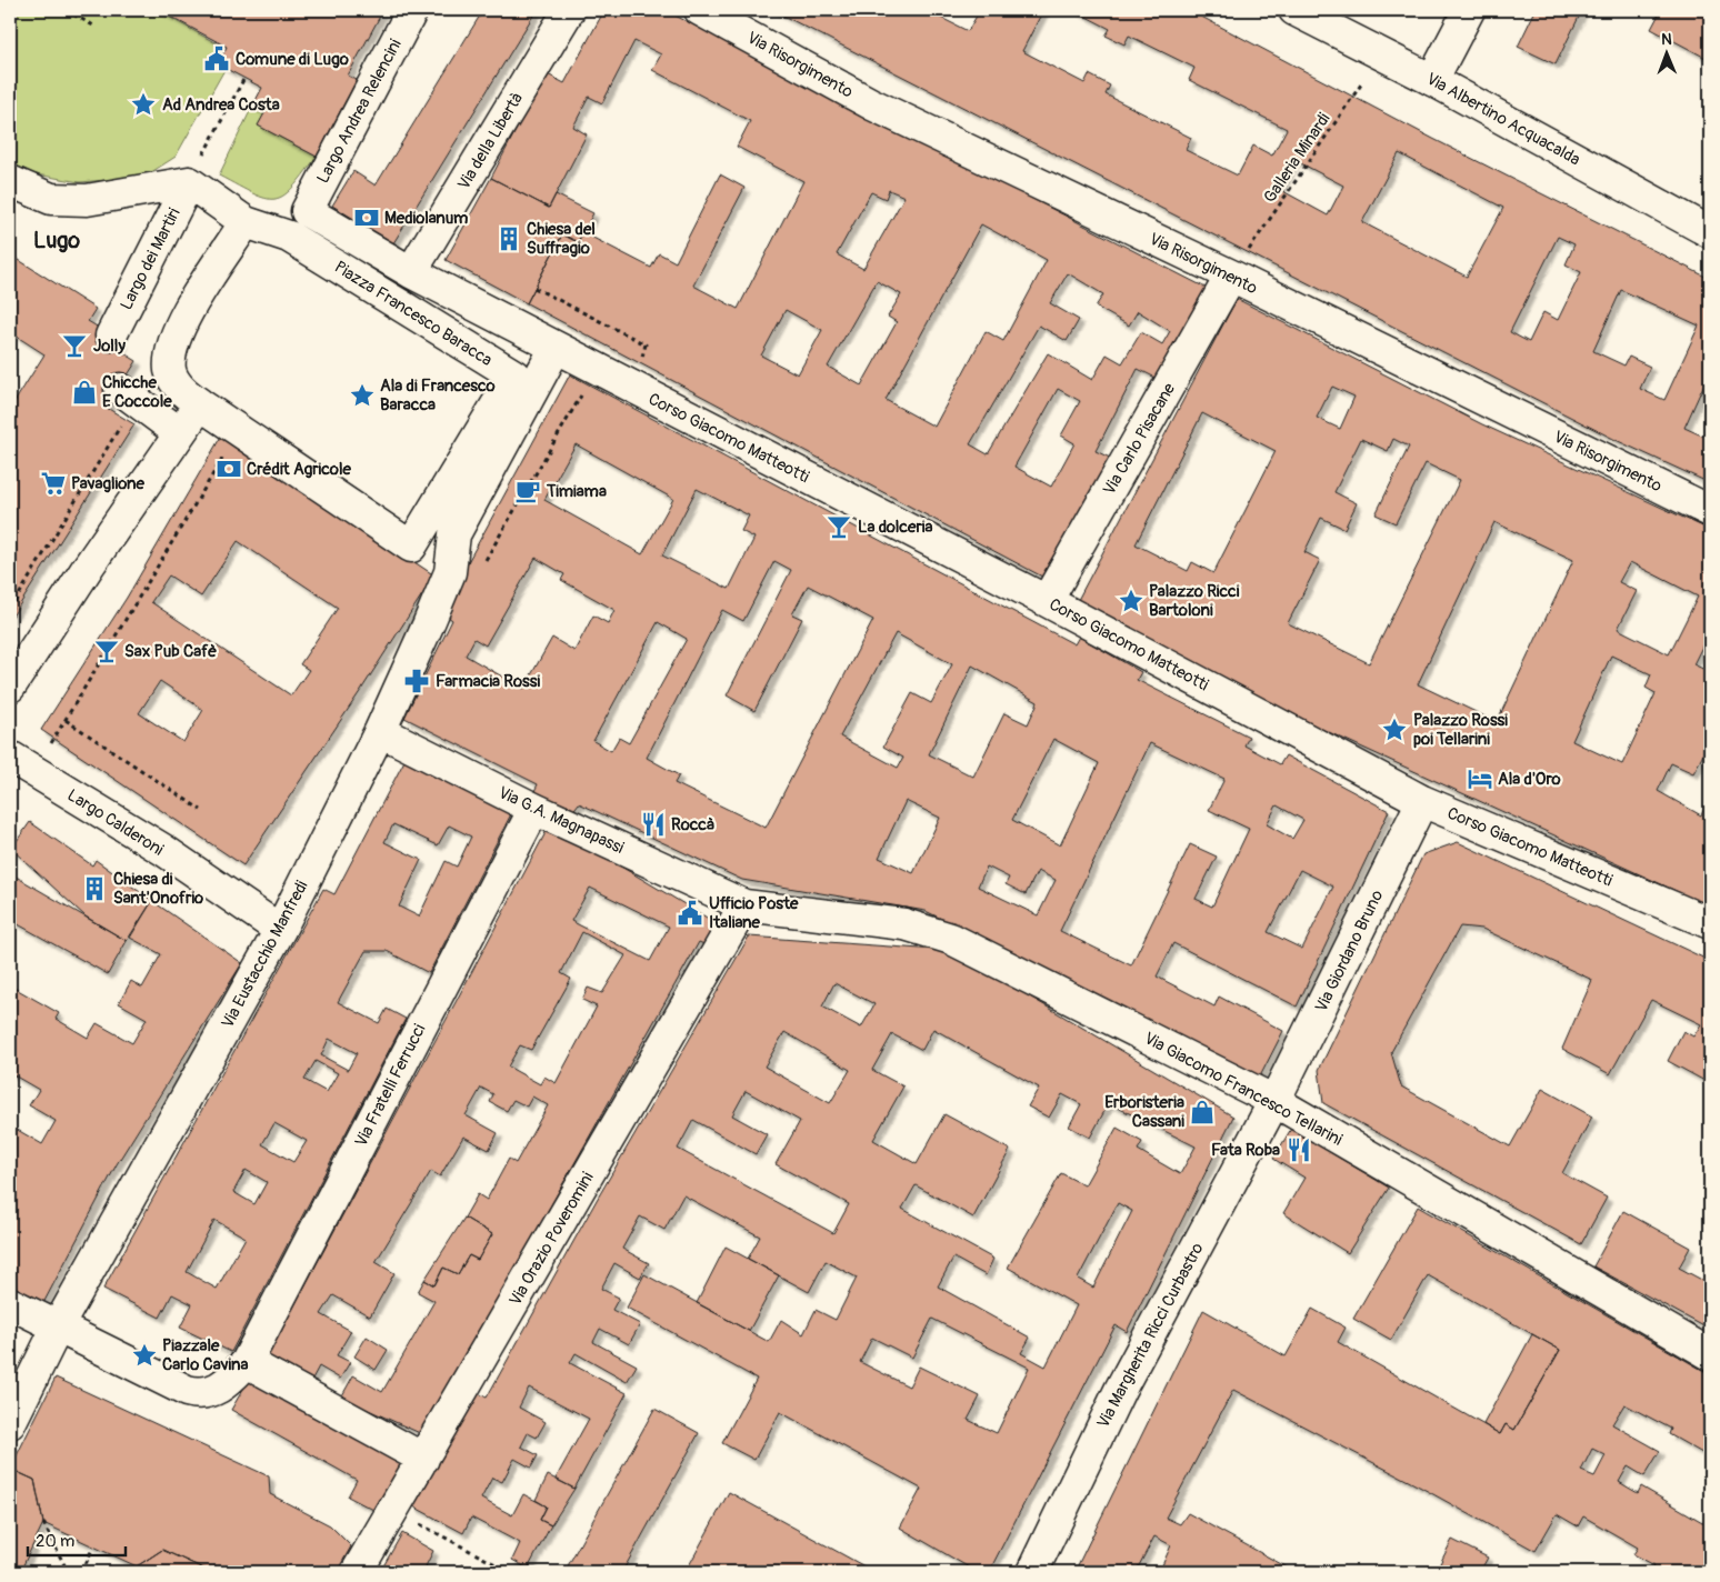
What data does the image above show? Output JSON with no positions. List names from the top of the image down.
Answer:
{
  "streets": {
    "street": [
      "Via Risorgimento",
      "Largo Andrea Relencini",
      "Via Albertino Acquacalda",
      "Via della Libertà",
      "Largo dei Martiri",
      "Piazza Francesco Baracca",
      "Corso Giacomo Matteotti",
      "Via Carlo Pisacane",
      "Via G.A. Magnapassi",
      "Largo Calderoni",
      "Via Giordano Bruno",
      "Via Eustacchio Manfredi",
      "Via Fratelli Ferrucci",
      "Via Giacomo Francesco Tellarini",
      "Via Orazio Poveromini",
      "Via Margherita Ricci Curbastro"
    ],
    "path": ["Galleria Minardi"]
  },
  "crossings": [
    ["Via Risorgimento", "Galleria Minardi"],
    ["Via Risorgimento", "Via Carlo Pisacane"],
    ["Via Albertino Acquacalda", "Galleria Minardi"],
    ["Via della Libertà", "Piazza Francesco Baracca"],
    ["Galleria Minardi", "Via Carlo Pisacane"],
    ["Piazza Francesco Baracca", "Corso Giacomo Matteotti"],
    ["Corso Giacomo Matteotti", "Via Carlo Pisacane"],
    ["Corso Giacomo Matteotti", "Via Giordano Bruno"],
    ["Via G.A. Magnapassi", "Via Eustacchio Manfredi"],
    ["Via G.A. Magnapassi", "Via Fratelli Ferrucci"],
    ["Via G.A. Magnapassi", "Via Giacomo Francesco Tellarini"],
    ["Via G.A. Magnapassi", "Via Orazio Poveromini"],
    ["Largo Calderoni", "Via Eustacchio Manfredi"],
    ["Via Giordano Bruno", "Via Giacomo Francesco Tellarini"],
    ["Via Giordano Bruno", "Via Margherita Ricci Curbastro"],
    ["Via Giacomo Francesco Tellarini", "Via Orazio Poveromini"],
    ["Via Giacomo Francesco Tellarini", "Via Margherita Ricci Curbastro"]
  ],
  "districts": ["Lugo"],
  "places": {
    "public building": ["Comune di Lugo", "Ufficio Poste Italiane"],
    "place": [
      "Ad Andrea Costa",
      "Ala di Francesco Baracca",
      "Palazzo Ricci Bartoloni",
      "Palazzo Rossi poi Tellarini",
      "Piazzale Carlo Cavina"
    ],
    "bank": ["Mediolanum", "Crédit Agricole"],
    "building": ["Chiesa del Suffragio", "Chiesa di Sant'Onofrio"],
    "bar": ["Jolly", "La dolceria", "Sax Pub Cafè"],
    "shop": ["Chicche E Coccole", "Erboristeria Cassani"],
    "supermarket": ["Pavaglione"],
    "cafe": ["Timiama"],
    "pharmacy": ["Farmacia Rossi"],
    "hotel": ["Ala d'Oro"],
    "restaurant": ["Roccà", "Fata Roba"]
  },
  "scale_bar": "20 m",
  "north": "top"
}
